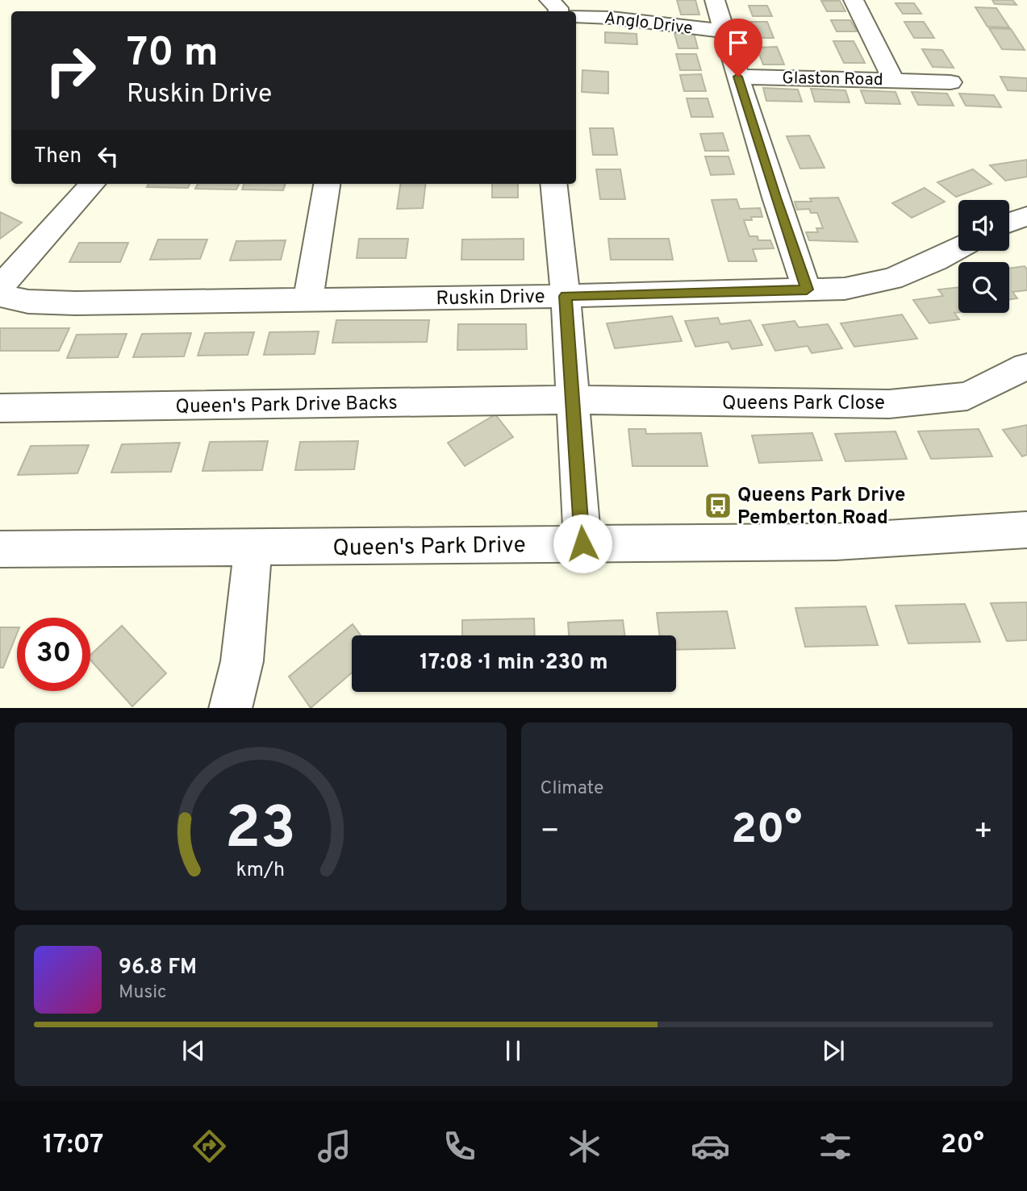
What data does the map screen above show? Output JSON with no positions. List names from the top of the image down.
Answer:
{
  "streets": {
    "street": [
      "Anglo Drive",
      "Glaston Road",
      "Ruskin Drive",
      "Queens Park Close",
      "Queen's Park Drive Backs",
      "Queen's Park Drive"
    ]
  },
  "crossings": [
    ["Queens Park Close", "Queen's Park Drive Backs"]
  ],
  "places": {
    "bus stop": ["Queens Park Drive Pemberton Road"]
  },
  "page": {
    "turn": ["70 m", "Ruskin Drive"],
    "then": "Then",
    "limit": "30",
    "trip": "17:08 · 1 min · 230 m",
    "tile": "Climate",
    "heat": ["−", "20°", "+"],
    "song": ["96.8 FM", "Music"],
    "tabs": ["17:07", "20°"],
    "gauge": ["23", "km/h"]
  }
}
